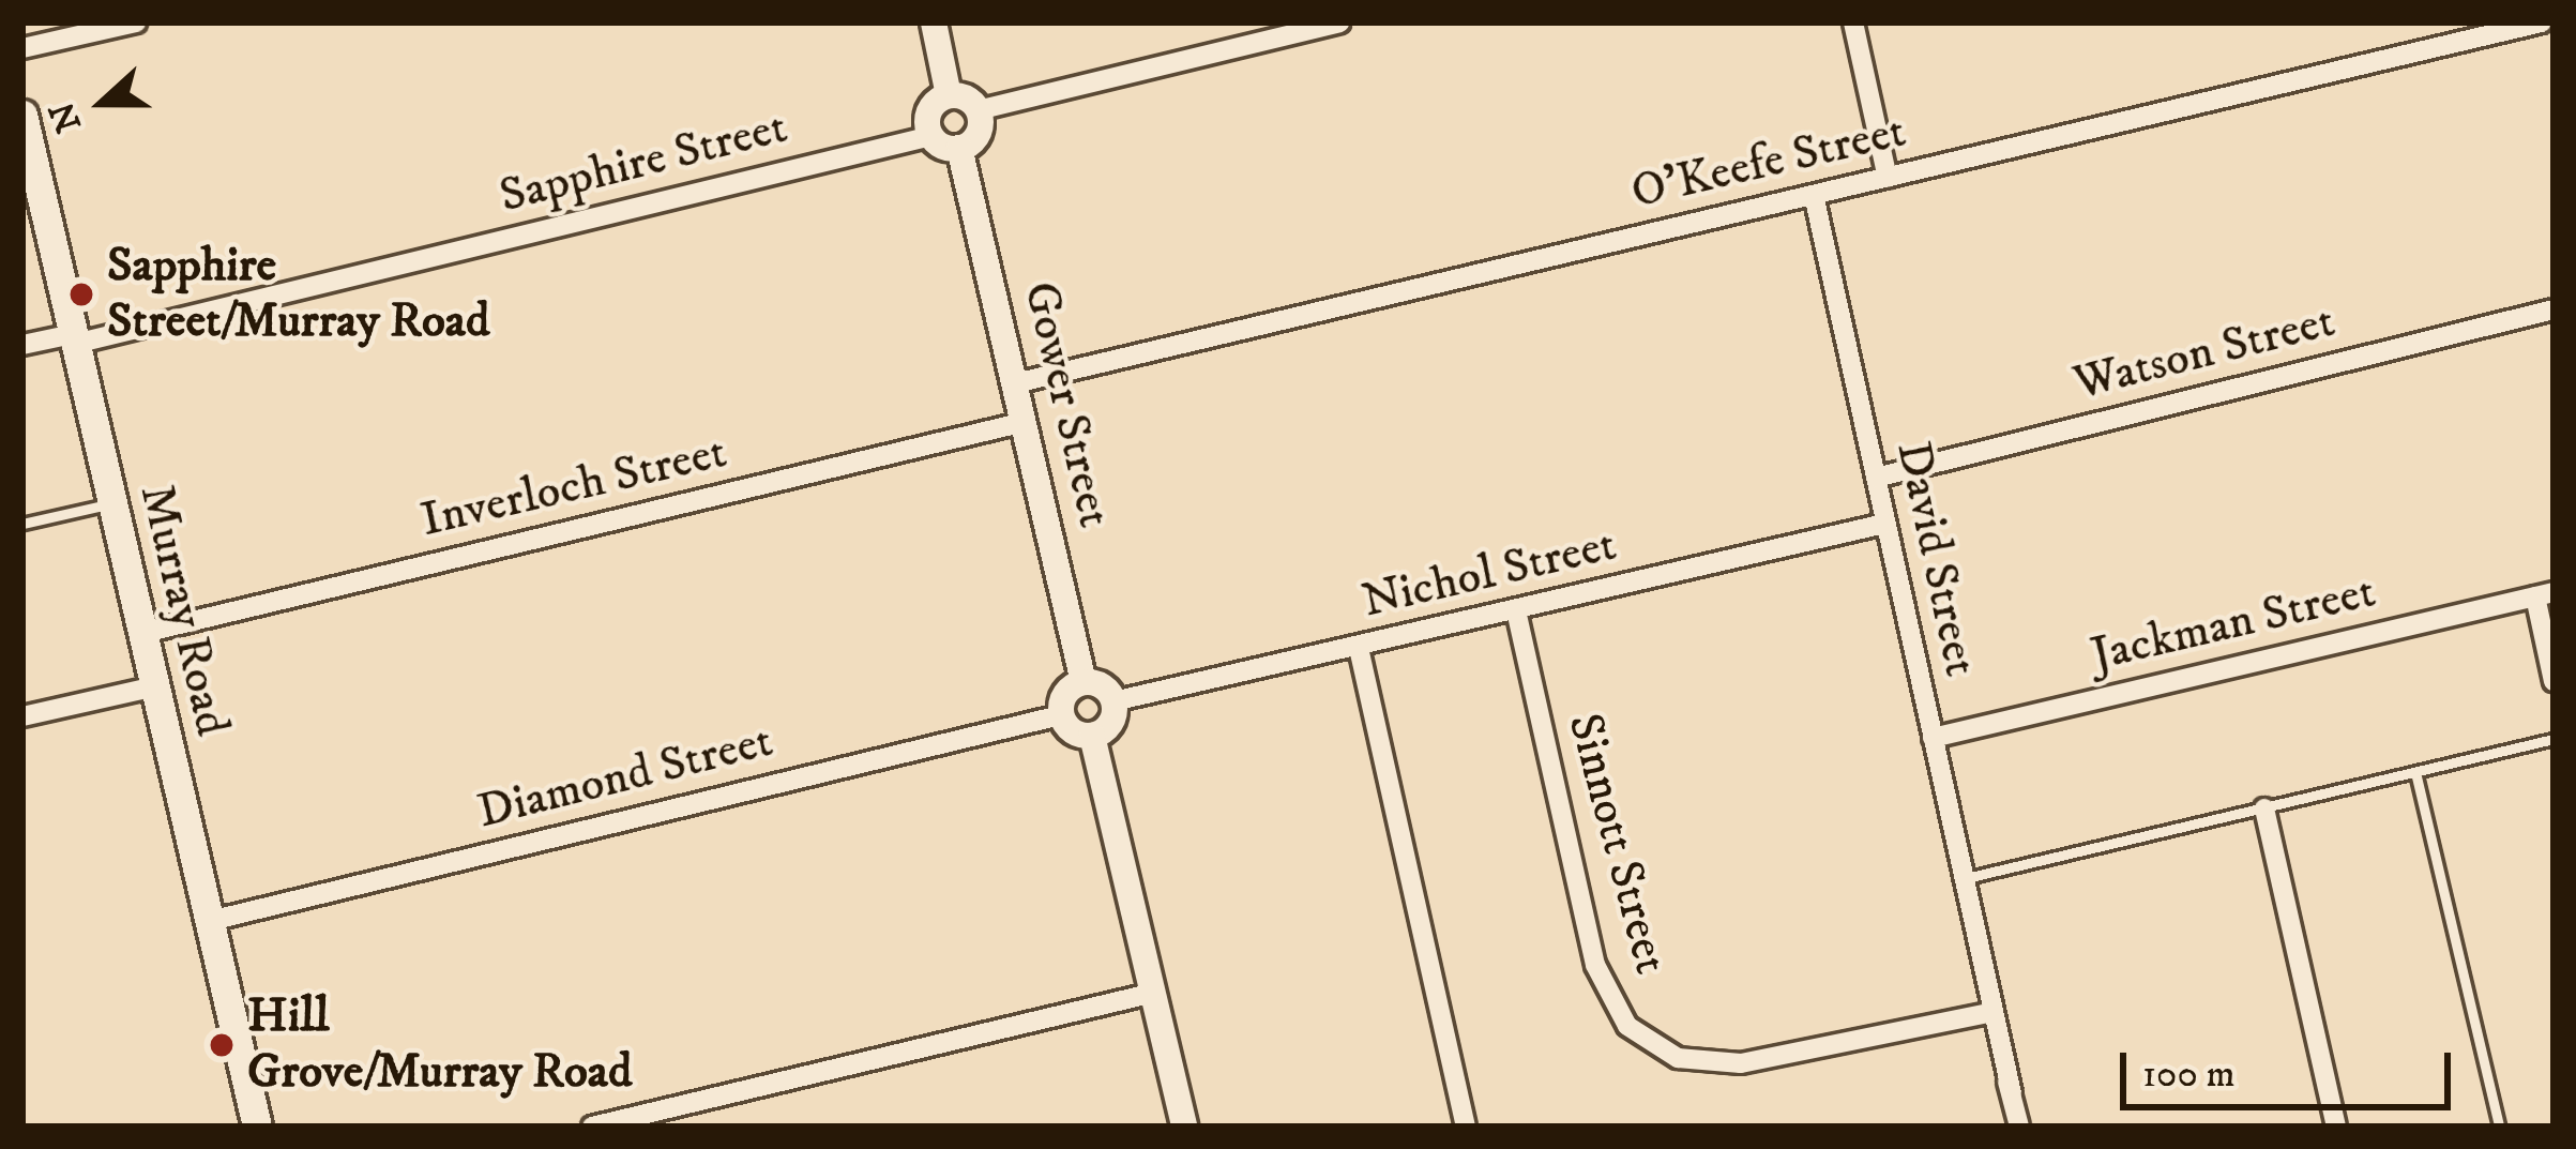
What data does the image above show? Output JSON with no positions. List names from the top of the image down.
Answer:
{
  "streets": {
    "main road": ["Murray Road"],
    "street": [
      "Sapphire Street",
      "O'Keefe Street",
      "Watson Street",
      "Gower Street",
      "Inverloch Street",
      "David Street",
      "Nichol Street",
      "Jackman Street",
      "Diamond Street",
      "Sinnott Street"
    ]
  },
  "crossings": [
    ["Sapphire Street", "Gower Street"],
    ["Sapphire Street", "Murray Road"],
    ["O'Keefe Street", "Gower Street"],
    ["O'Keefe Street", "David Street"],
    ["Watson Street", "David Street"],
    ["Gower Street", "Inverloch Street"],
    ["Gower Street", "Nichol Street"],
    ["Gower Street", "Diamond Street"],
    ["Inverloch Street", "Murray Road"],
    ["David Street", "Nichol Street"],
    ["David Street", "Jackman Street"],
    ["David Street", "Sinnott Street"],
    ["Nichol Street", "Diamond Street"],
    ["Nichol Street", "Sinnott Street"],
    ["Murray Road", "Diamond Street"]
  ],
  "places": ["Sapphire Street/Murray Road", "Hill Grove/Murray Road"],
  "scale_bar": "100 m",
  "north": "left"
}
